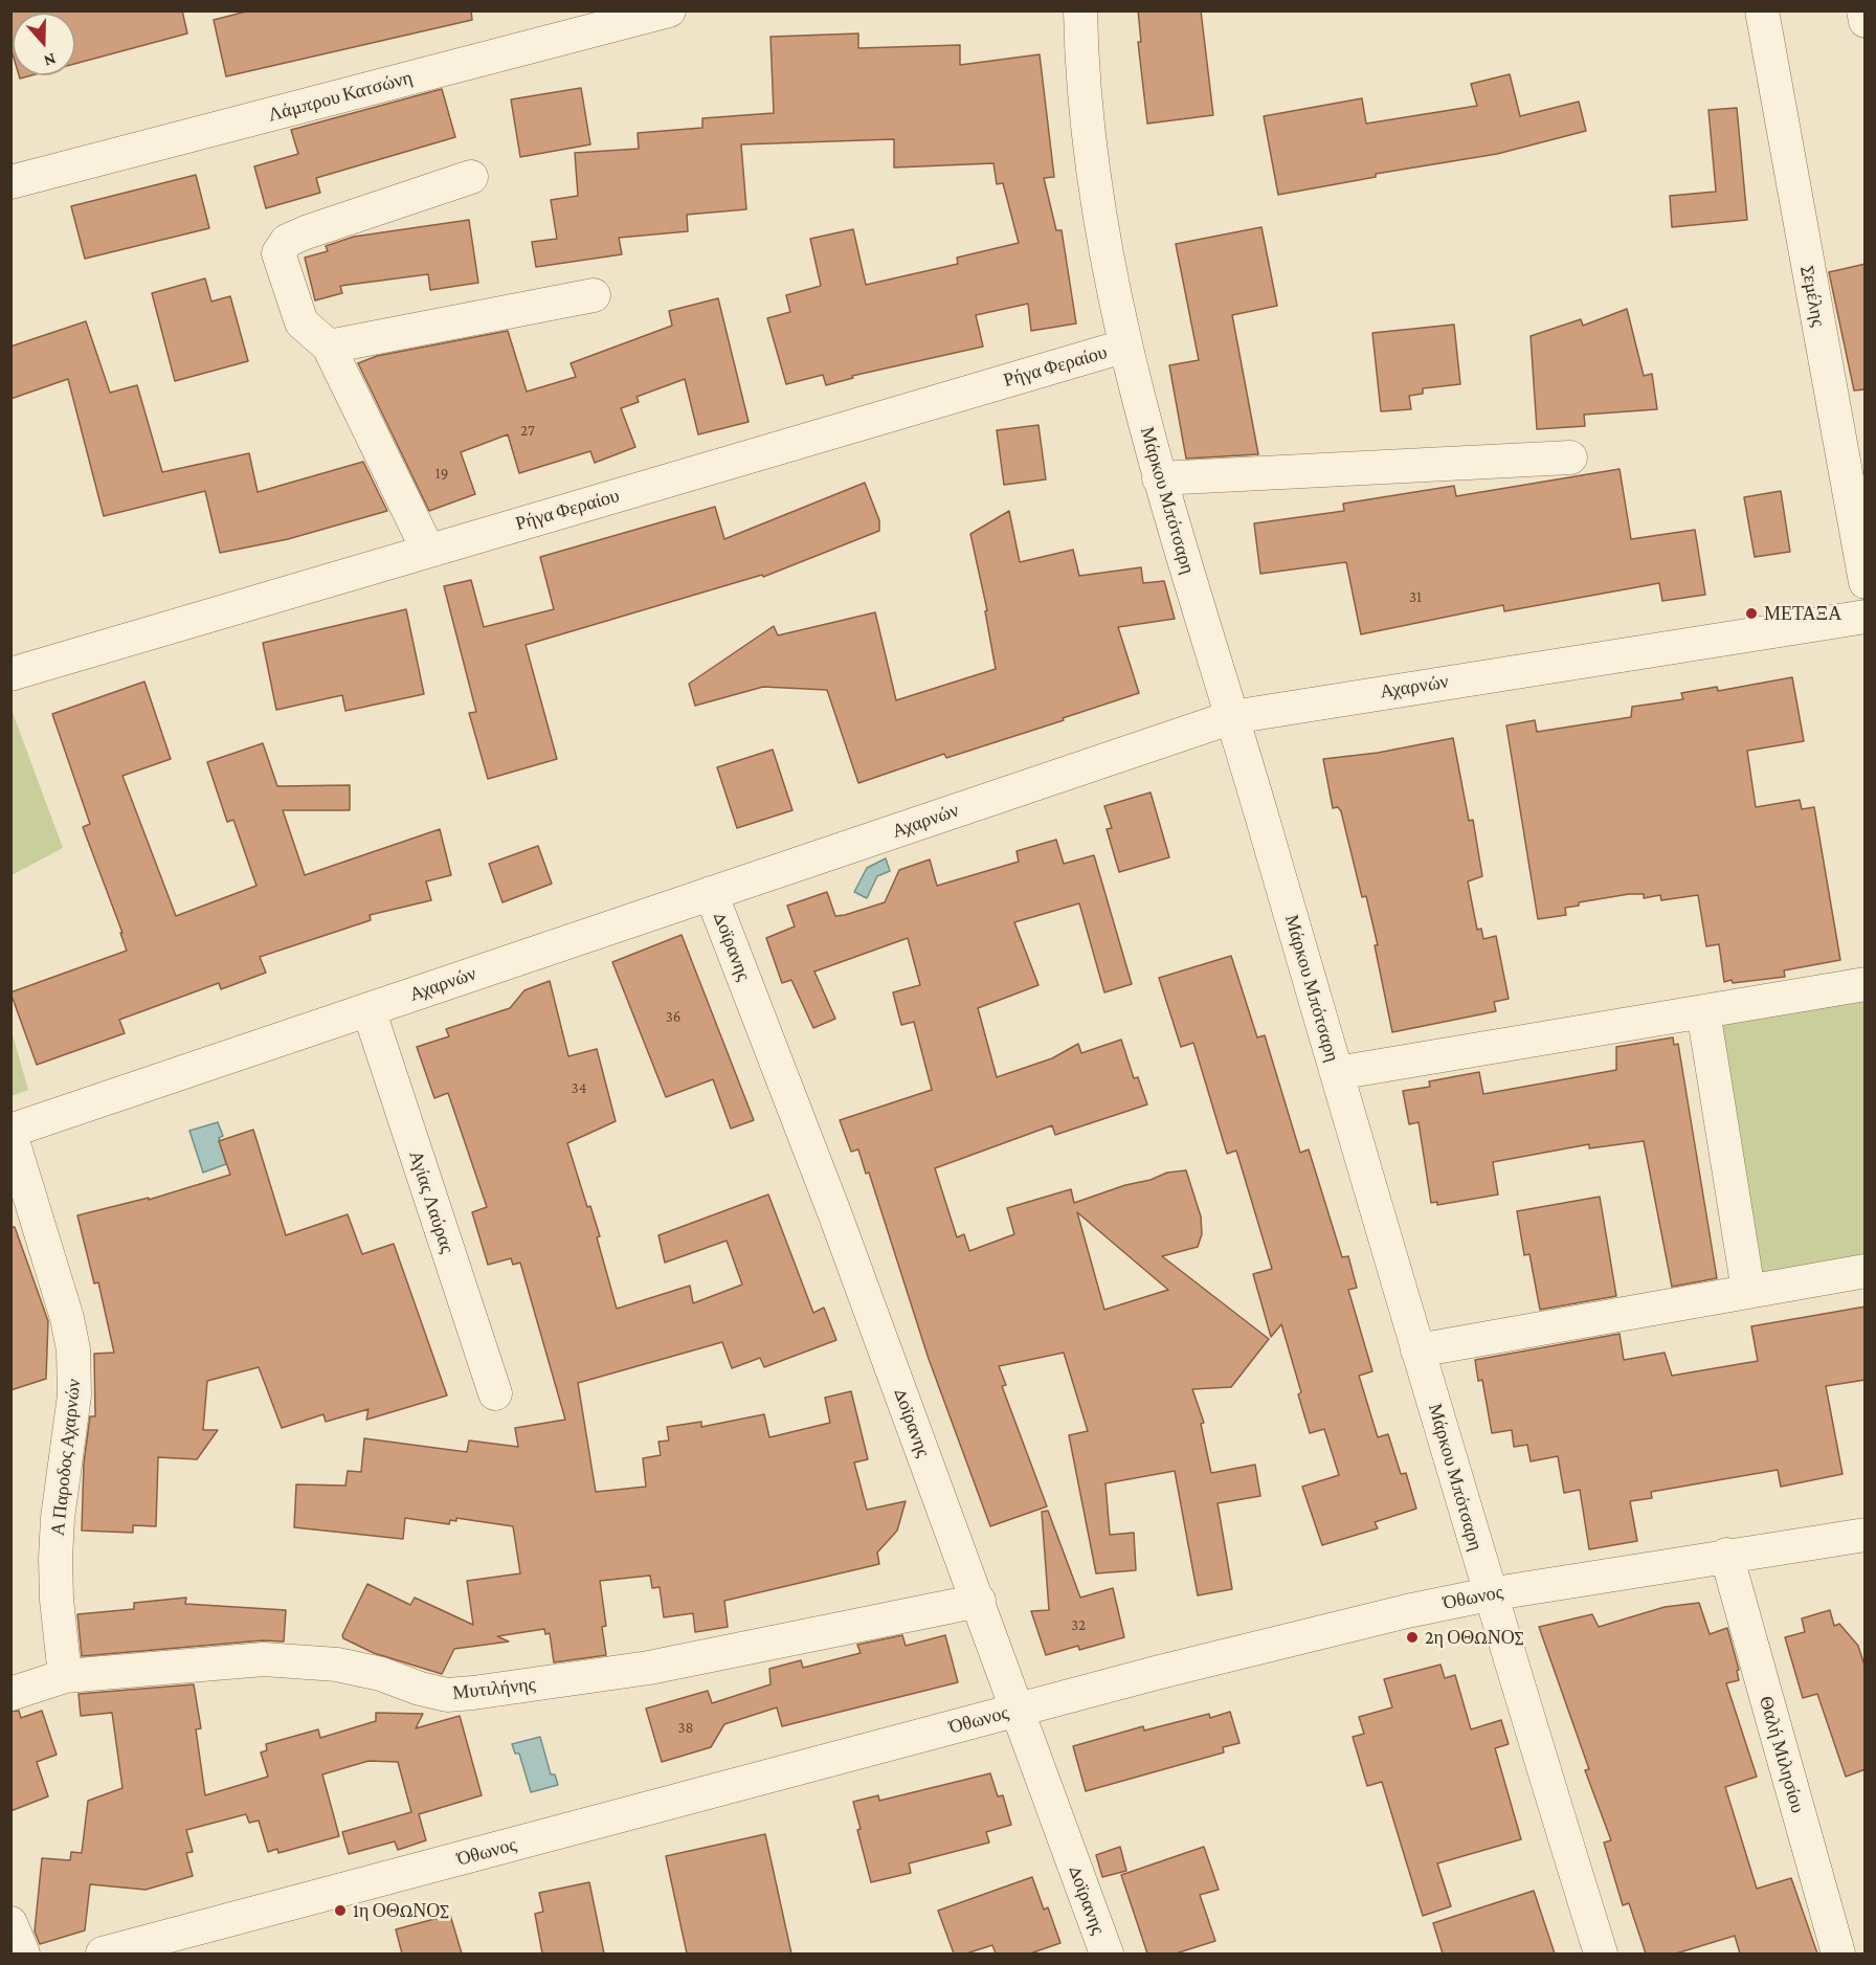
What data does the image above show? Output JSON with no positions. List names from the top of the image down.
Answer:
{
  "streets": {
    "street": [
      "Λάμπρου Κατσώνη",
      "Σεμέλης",
      "Ρήγα Φεραίου",
      "Μάρκου Μπότσαρη",
      "Αχαρνών",
      "Δοϊρανης",
      "Αγίας Λαύρας",
      "Α Παροδος Αχαρνών",
      "Όθωνος",
      "Μυτιλήνης",
      "Θαλή Μιλησίου"
    ]
  },
  "crossings": [
    ["Ρήγα Φεραίου", "Μάρκου Μπότσαρη"],
    ["Μάρκου Μπότσαρη", "Αχαρνών"],
    ["Μάρκου Μπότσαρη", "Όθωνος"],
    ["Αχαρνών", "Δοϊρανης"],
    ["Αχαρνών", "Αγίας Λαύρας"],
    ["Αχαρνών", "Α Παροδος Αχαρνών"],
    ["Δοϊρανης", "Όθωνος"],
    ["Δοϊρανης", "Μυτιλήνης"],
    ["Α Παροδος Αχαρνών", "Μυτιλήνης"],
    ["Όθωνος", "Θαλή Μιλησίου"]
  ],
  "places": ["ΜΕΤΑΞΑ", "2η ΟΘΩΝΟΣ", "1η ΟΘΩΝΟΣ"],
  "house_numbers": [
    "27",
    "19",
    "31",
    "36",
    "34",
    "32",
    "38"
  ],
  "north": "bottom"
}
